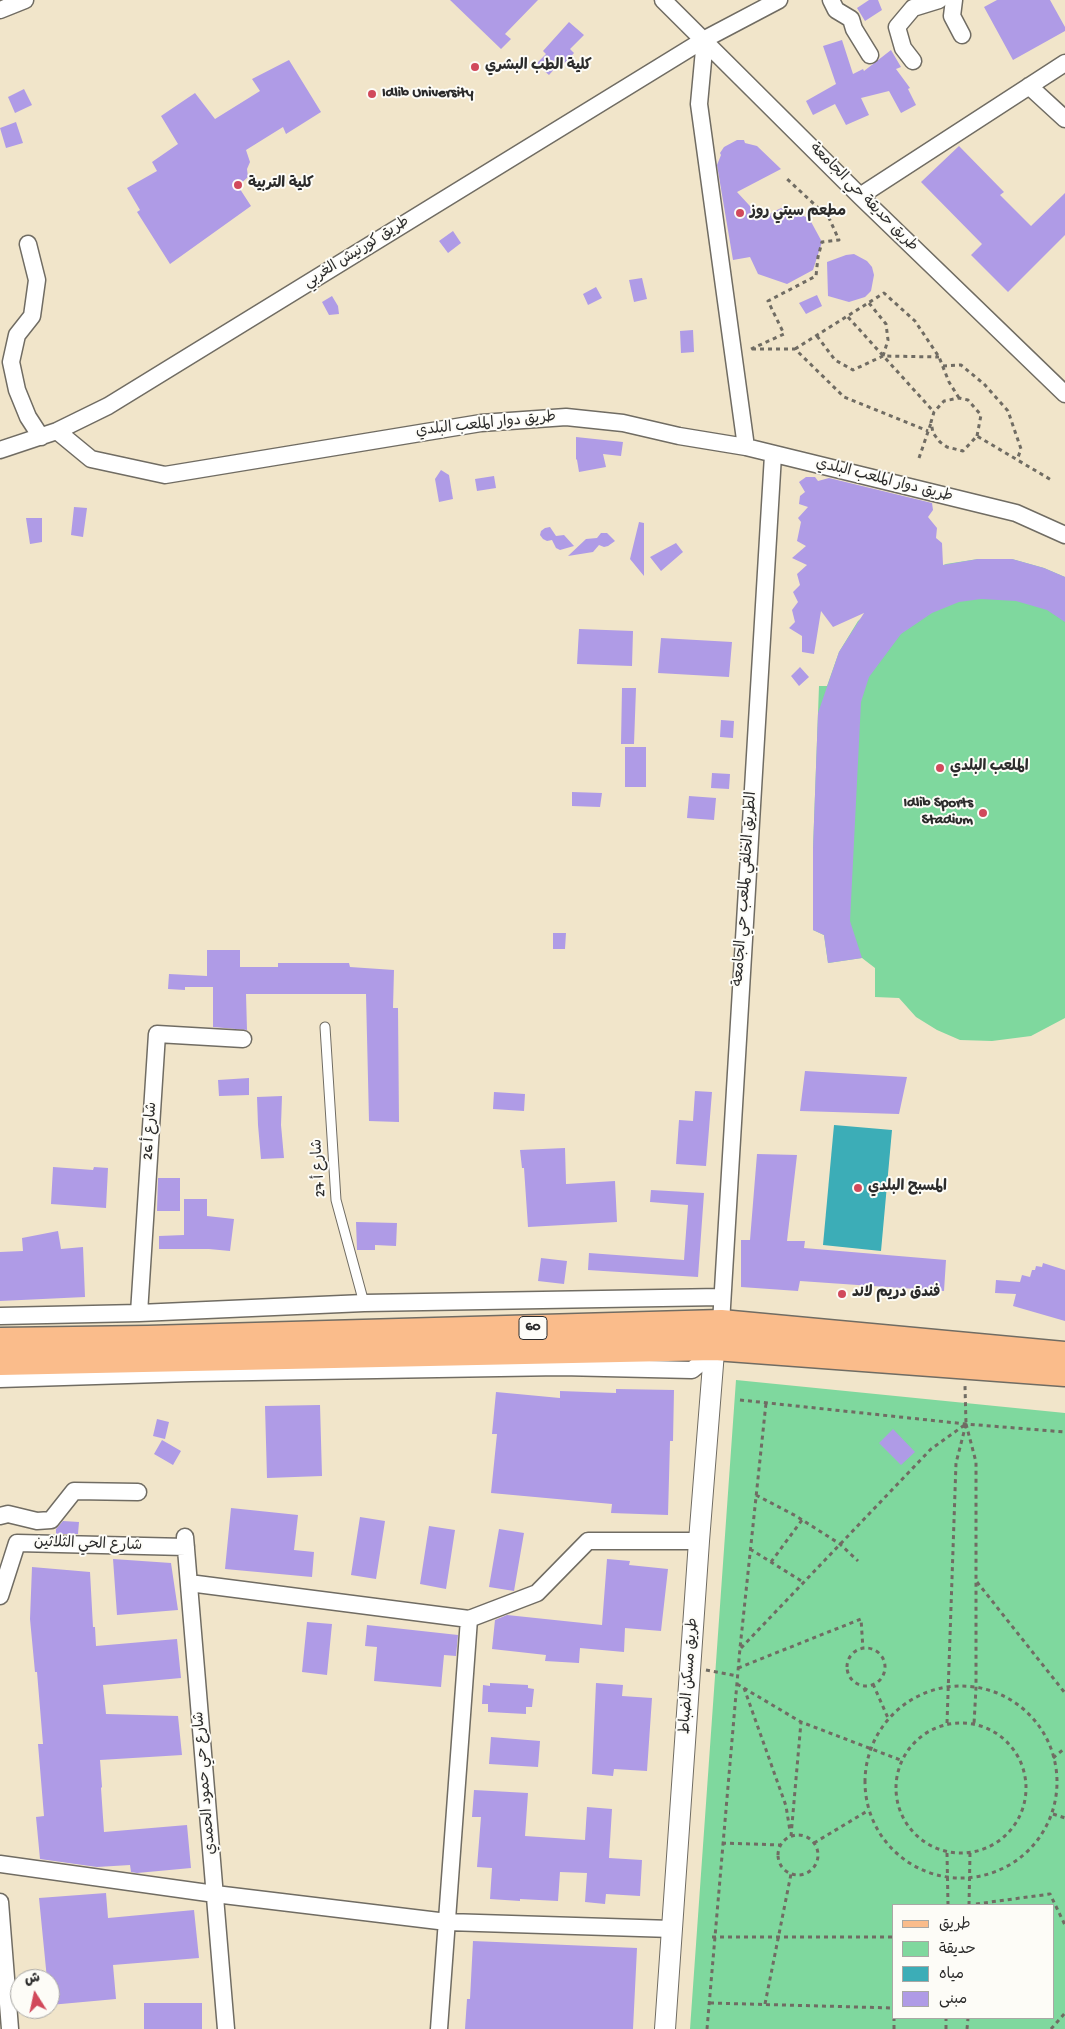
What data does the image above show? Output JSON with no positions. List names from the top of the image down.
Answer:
{
  "streets": {
    "main road": ["60"],
    "street": [
      "طريق حديقة حي الجامعة",
      "طريق كورنيش الغربي",
      "طريق دوار الملعب البلدي",
      "الطريق الخلفي لملعب حي الجامعة",
      "شارع أ 26",
      "شارع الحي الثلاثين",
      "طريق مسكن الضباط",
      "شارع حي حمود الحمدي"
    ],
    "lane": ["شارع أ 27"]
  },
  "crossings": [
    ["طريق حديقة حي الجامعة", "طريق كورنيش الغربي"],
    ["طريق كورنيش الغربي", "طريق دوار الملعب البلدي"],
    ["طريق دوار الملعب البلدي", "الطريق الخلفي لملعب حي الجامعة"],
    ["الطريق الخلفي لملعب حي الجامعة", "60"],
    ["الطريق الخلفي لملعب حي الجامعة", "طريق مسكن الضباط"],
    ["60", "طريق مسكن الضباط"],
    ["شارع الحي الثلاثين", "شارع حي حمود الحمدي"]
  ],
  "places": [
    "كلية الطب البشري",
    "Idlib University",
    "كلية التربية",
    "مطعم سيتي روز",
    "الملعب البلدي",
    "Idlib Sports Stadium",
    "المسبح البلدي",
    "فندق دريم لاند"
  ],
  "legend": [
    "طريق",
    "حديقة",
    "مياه",
    "مبنى"
  ],
  "north": "top"
}
